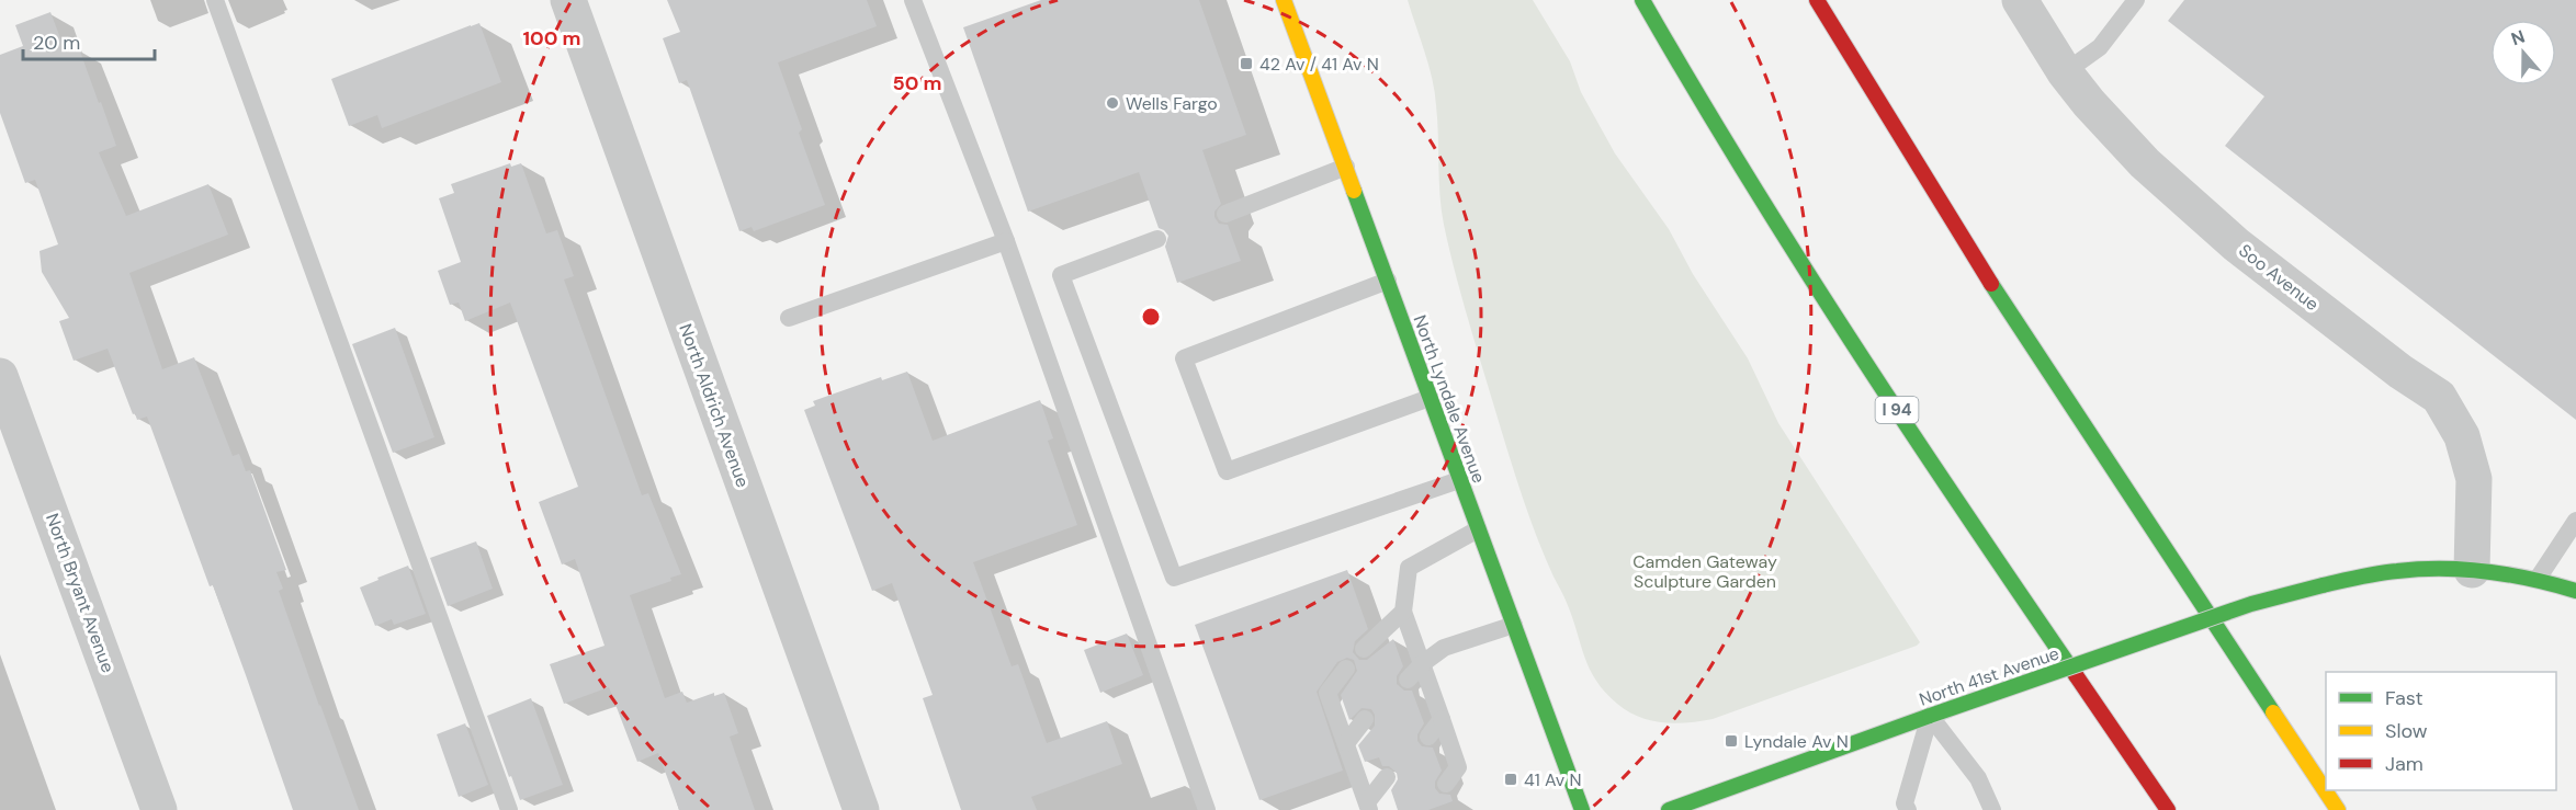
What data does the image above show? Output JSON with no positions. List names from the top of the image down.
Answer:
{
  "streets": {
    "main road": ["North Lyndale Avenue", "I 94", "North 41st Avenue"],
    "street": ["Soo Avenue", "North Aldrich Avenue", "North Bryant Avenue"]
  },
  "crossings": [
    ["Soo Avenue", "North 41st Avenue"]
  ],
  "parks": ["Camden Gateway Sculpture Garden"],
  "places": {
    "transit": ["42 Av / 41 Av N", "Lyndale Av N", "41 Av N"],
    "other": ["Wells Fargo"]
  },
  "legend": ["Fast", "Slow", "Jam"],
  "scale_bar": "20 m",
  "north": "top",
  "rings": ["100 m", "50 m"]
}
